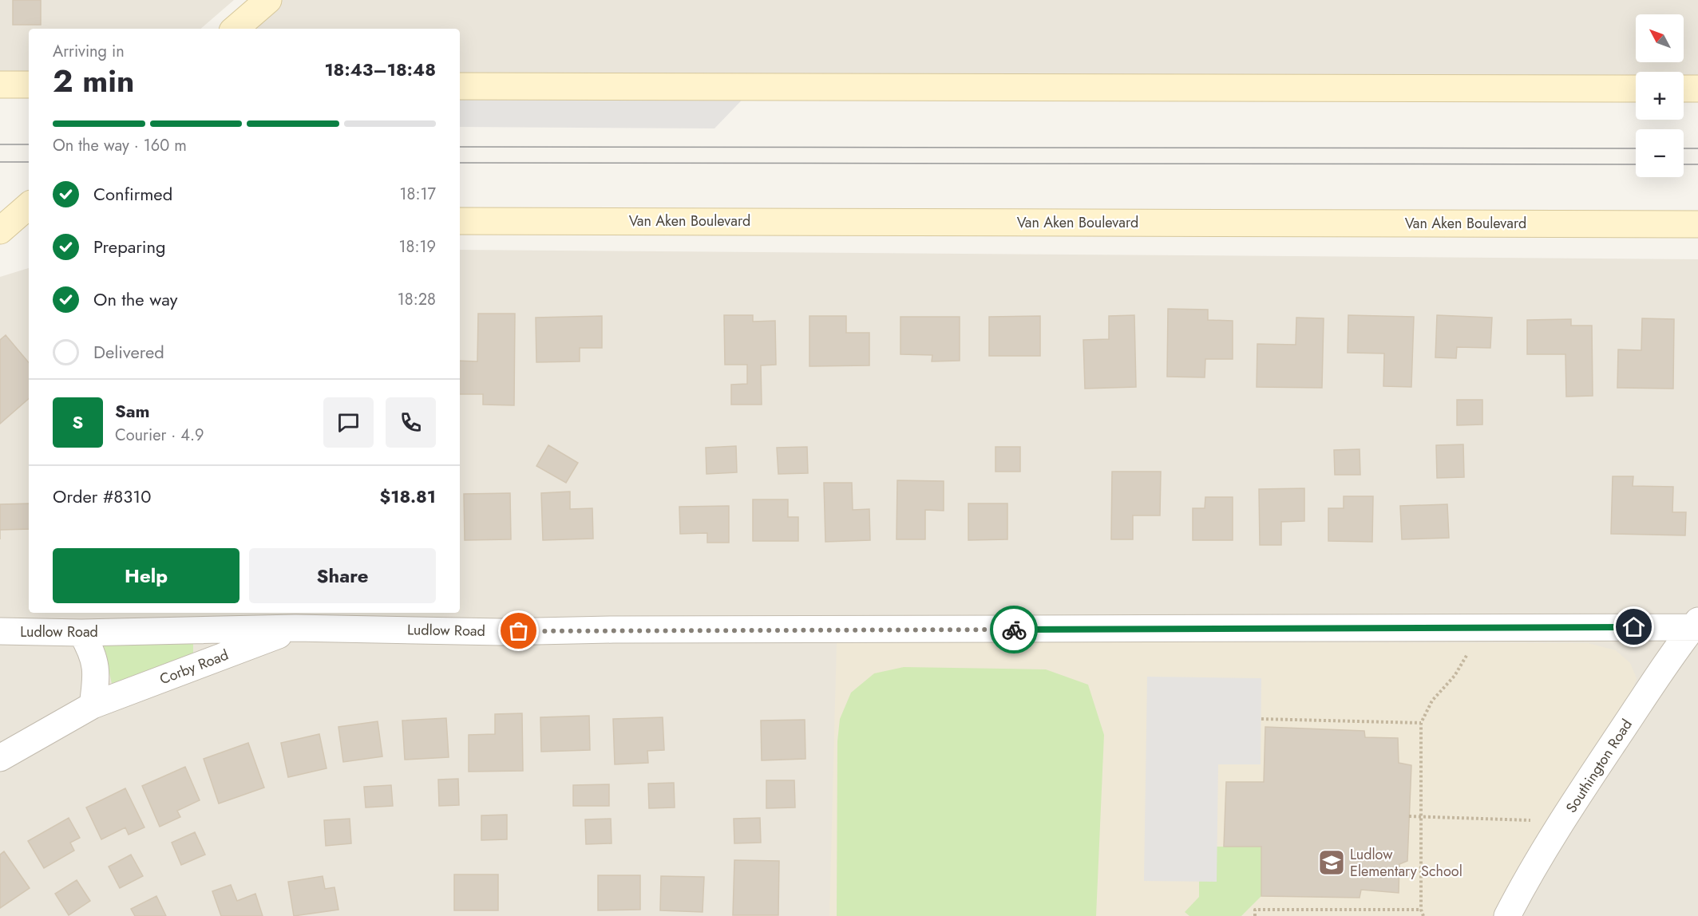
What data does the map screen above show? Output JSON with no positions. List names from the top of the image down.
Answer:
{
  "streets": {
    "main road": ["Van Aken Boulevard"],
    "street": ["Ludlow Road", "Corby Road", "Southington Road"]
  },
  "crossings": [
    ["Ludlow Road", "Corby Road"],
    ["Ludlow Road", "Southington Road"]
  ],
  "places": {
    "school or university": ["Ludlow Elementary School"]
  },
  "north": "top left",
  "page": {
    "map_buttons": ["+", "−"],
    "heading": ["2 min", "Arriving in", "18:43–18:48"],
    "panel": [
      "Sam",
      "Courier · 4.9",
      "Order #8310",
      "$18.81"
    ],
    "bar": "On the way · 160 m",
    "list": [
      ["Confirmed", "18:17"],
      ["Preparing", "18:19"],
      ["On the way", "18:28"],
      "Delivered"
    ],
    "round": "S",
    "buttons": ["Help", "Share"]
  }
}
